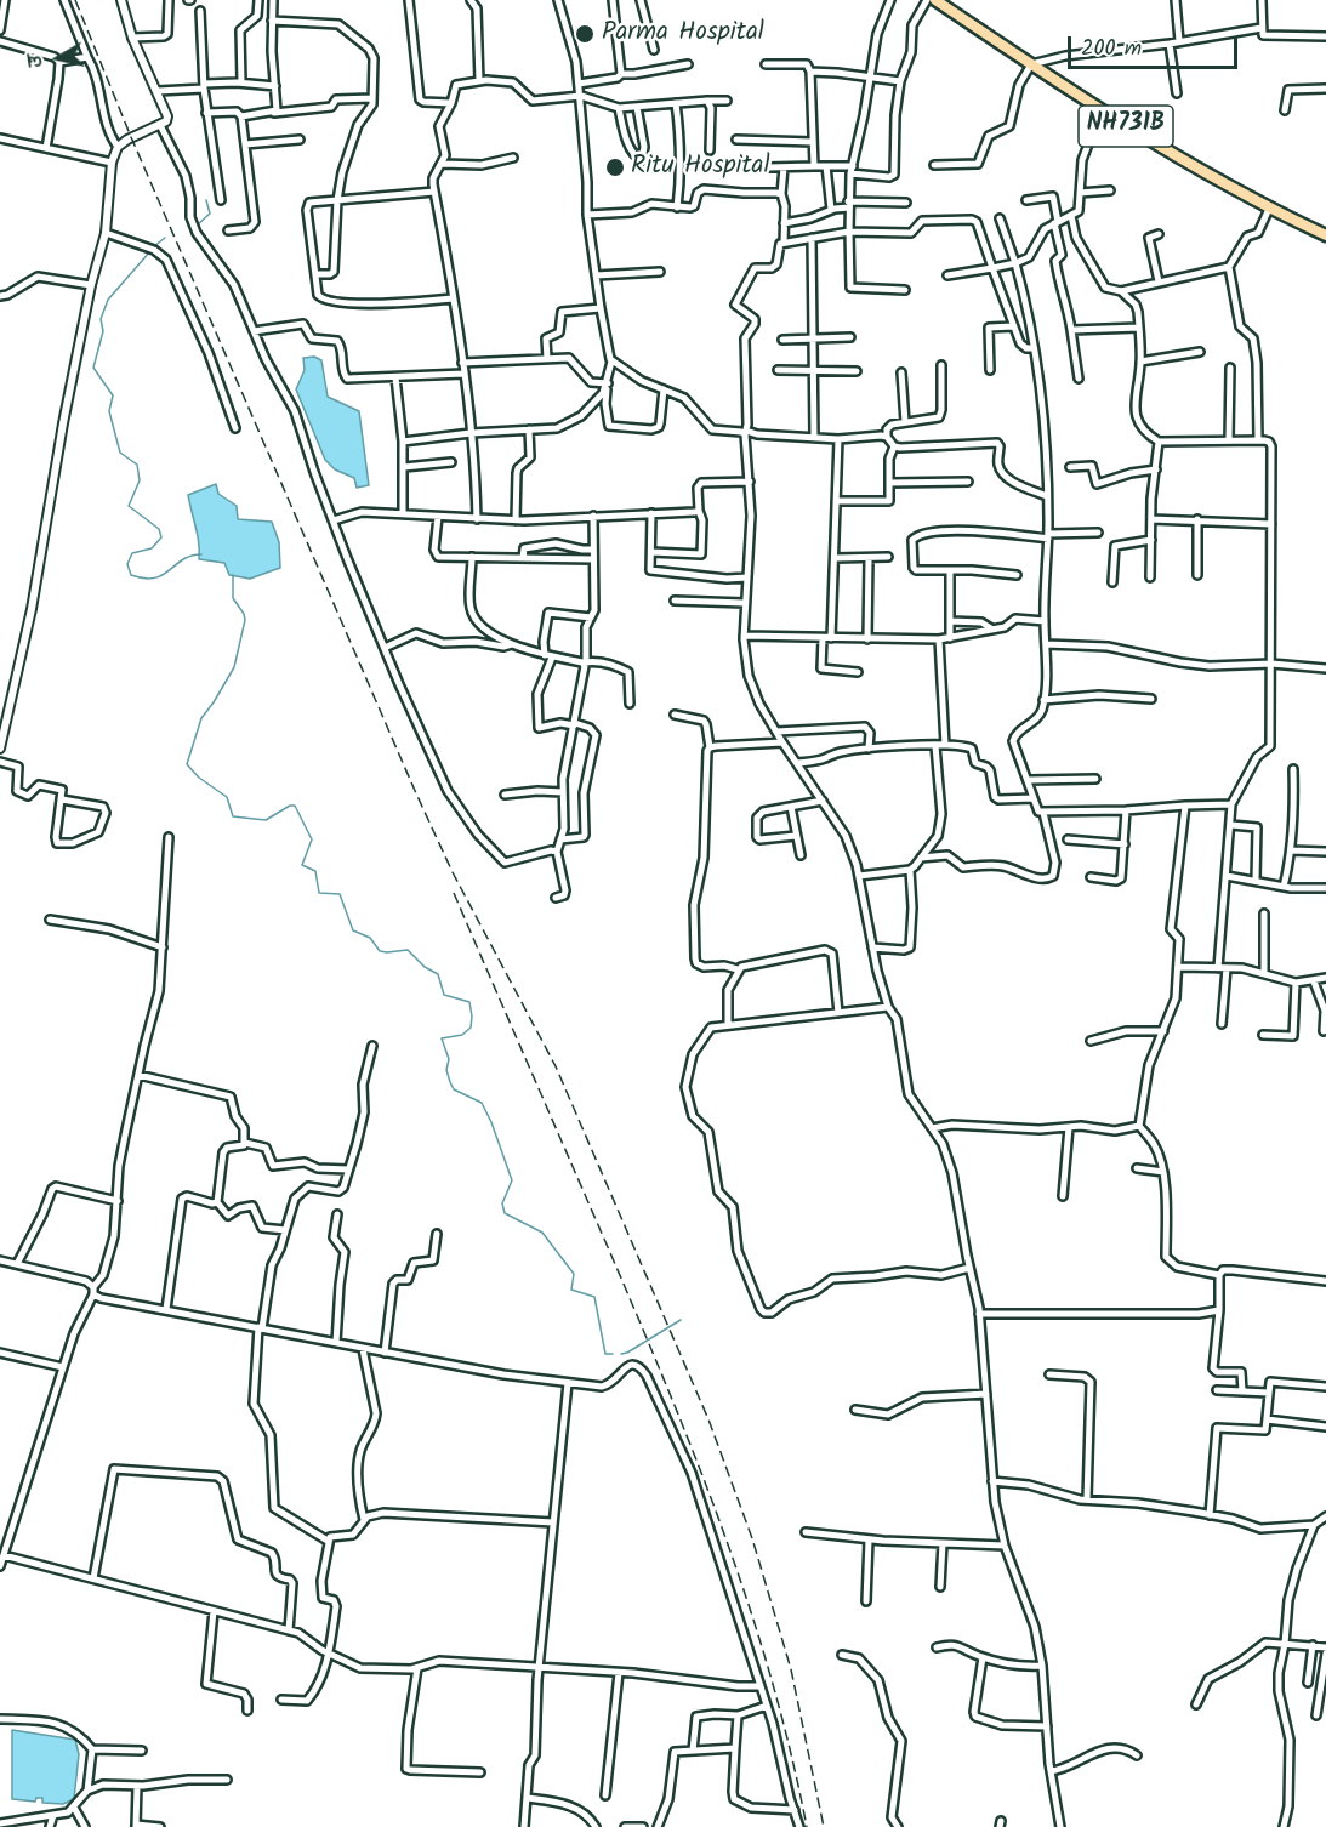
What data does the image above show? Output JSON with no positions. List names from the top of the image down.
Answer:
{
  "streets": {
    "highway": ["NH731B"]
  },
  "places": ["Parma Hospital", "Ritu Hospital"],
  "scale_bar": "200 m",
  "north": "left"
}
